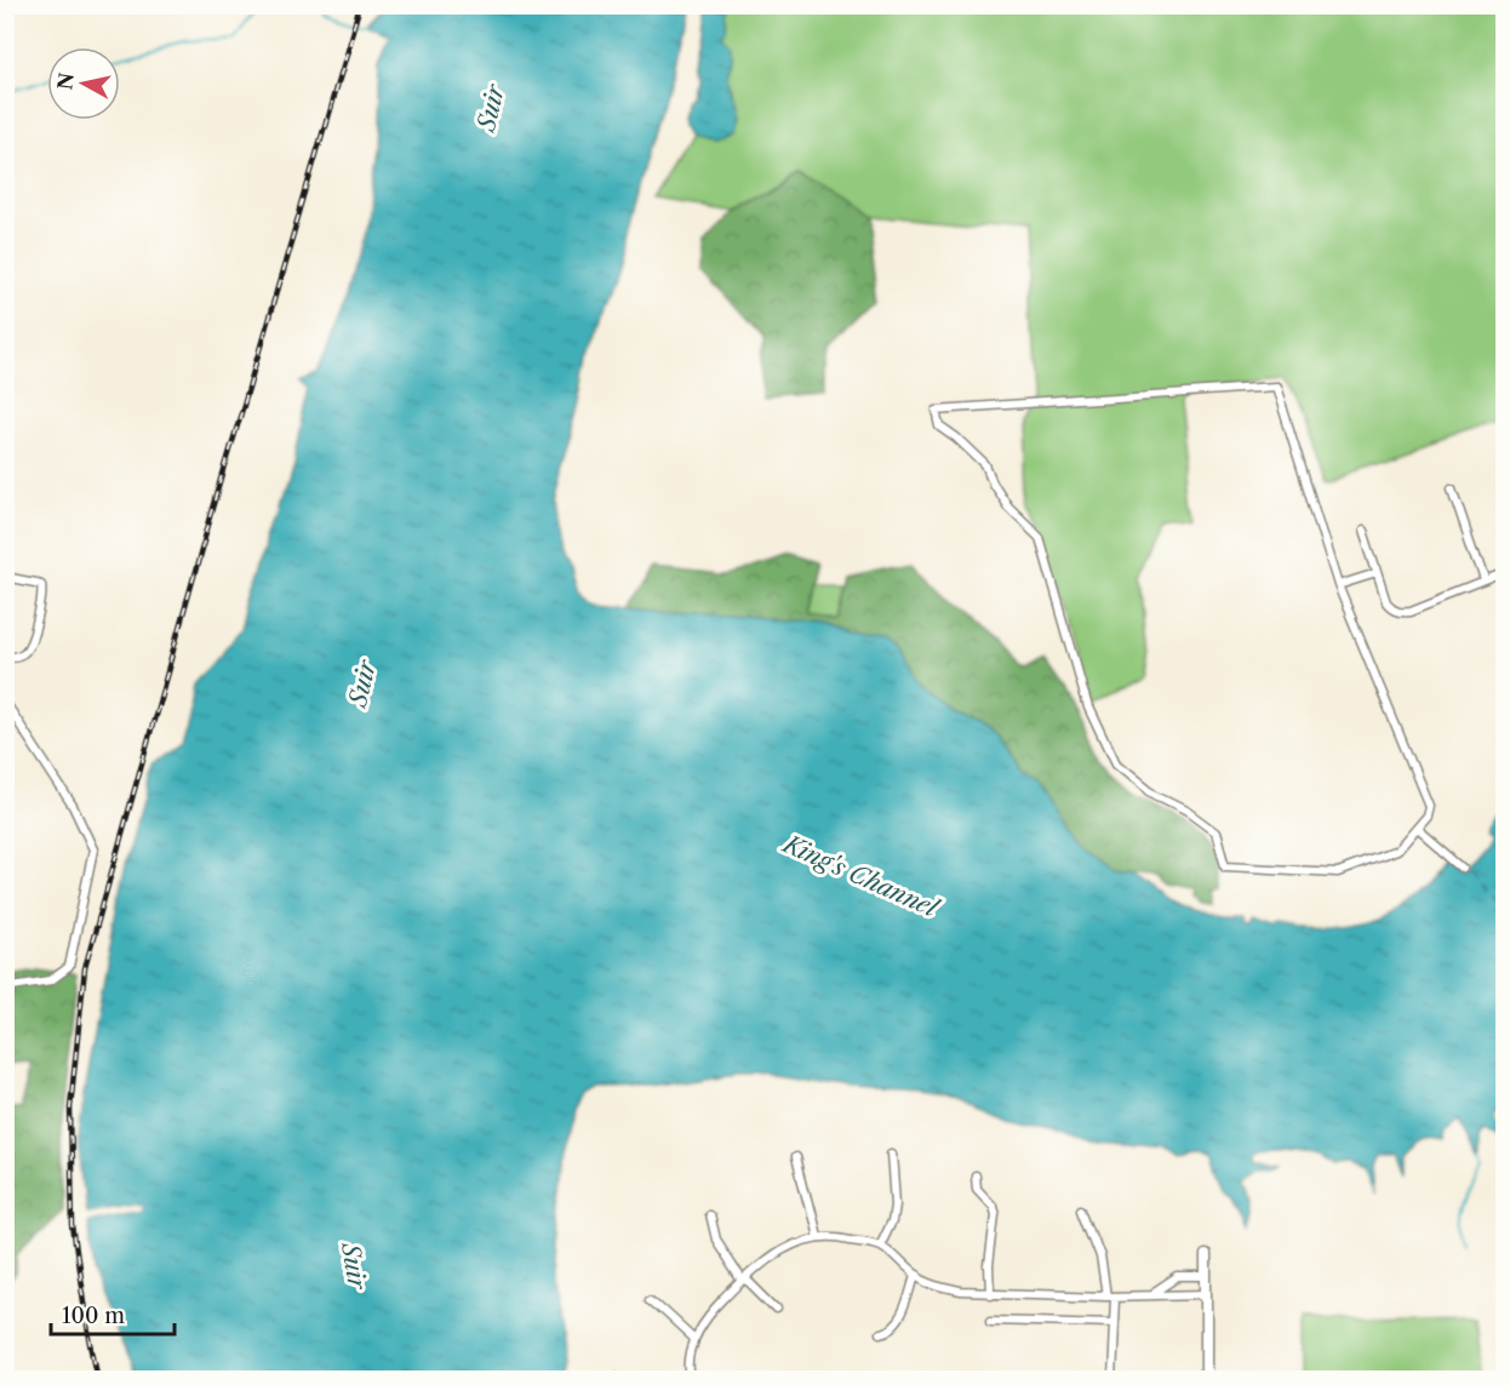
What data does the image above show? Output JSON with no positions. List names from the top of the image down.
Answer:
{
  "water": ["Suir", "King's Channel"],
  "scale_bar": "100 m",
  "north": "left"
}
